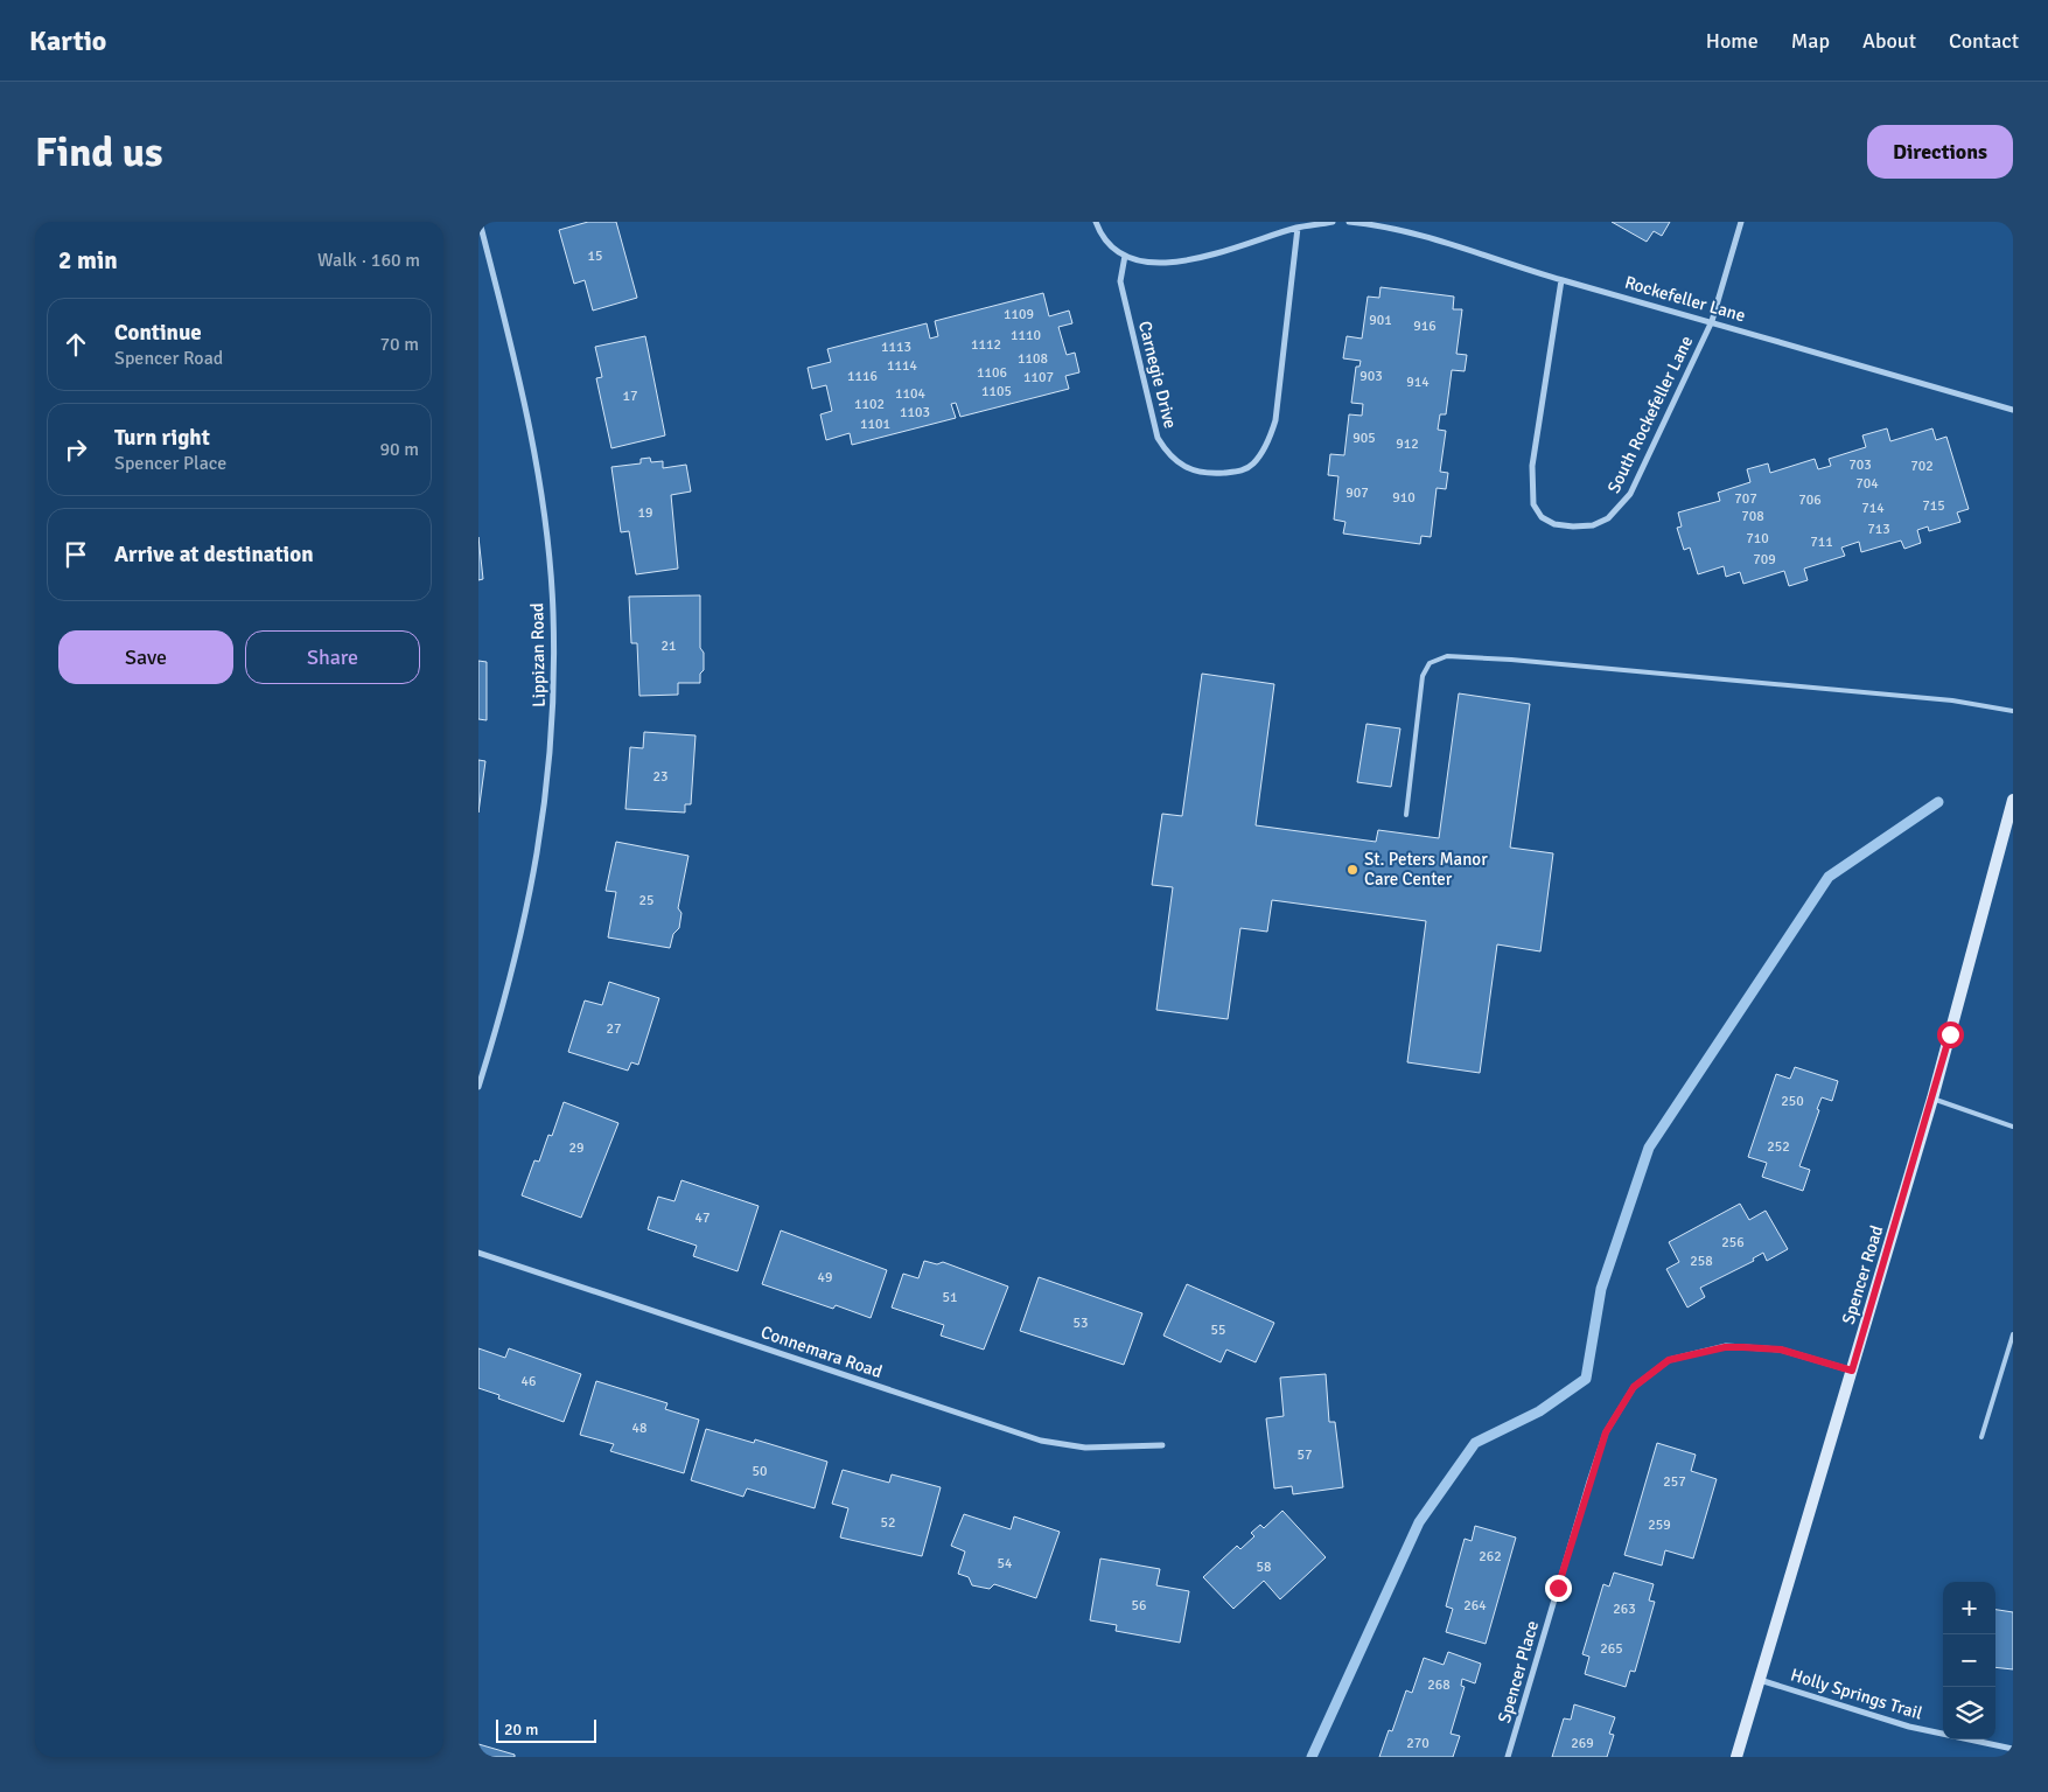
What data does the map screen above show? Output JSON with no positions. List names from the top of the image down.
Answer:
{
  "streets": {
    "main road": ["Spencer Road"],
    "street": [
      "Rockefeller Lane",
      "Carnegie Drive",
      "South Rockefeller Lane",
      "Lippizan Road",
      "Connemara Road",
      "Spencer Place",
      "Holly Springs Trail"
    ]
  },
  "crossings": [
    ["Rockefeller Lane", "South Rockefeller Lane"],
    ["Spencer Road", "Spencer Place"],
    ["Spencer Road", "Holly Springs Trail"]
  ],
  "places": ["St. Peters Manor Care Center"],
  "house_numbers": [
    "15",
    "1109",
    "901",
    "916",
    "1110",
    "1112",
    "1113",
    "1108",
    "1114",
    "1106",
    "1116",
    "903",
    "1107",
    "914",
    "1105",
    "1104",
    "17",
    "1102",
    "1103",
    "1101",
    "905",
    "912",
    "703",
    "702",
    "704",
    "907",
    "910",
    "707",
    "706",
    "715",
    "714",
    "19",
    "708",
    "713",
    "710",
    "711",
    "709",
    "21",
    "23",
    "25",
    "27",
    "250",
    "252",
    "29",
    "47",
    "256",
    "258",
    "49",
    "51",
    "53",
    "55",
    "46",
    "48",
    "57",
    "50",
    "257",
    "52",
    "259",
    "262",
    "54",
    "58",
    "56",
    "264",
    "263",
    "265",
    "268",
    "270",
    "269"
  ],
  "scale_bar": "20 m",
  "page": {
    "header": "Kartio",
    "nav": [
      "Home",
      "Map",
      "About",
      "Contact"
    ],
    "buttons": [
      "Directions",
      ["Save", "Share"]
    ],
    "title": "Find us",
    "heading": ["2 min", "Walk · 160 m"],
    "list": [
      ["Continue", "Spencer Road", "70 m"],
      ["Turn right", "Spencer Place", "90 m"],
      "Arrive at destination"
    ],
    "map_buttons": ["+", "−"],
    "scale": "20 m"
  }
}
